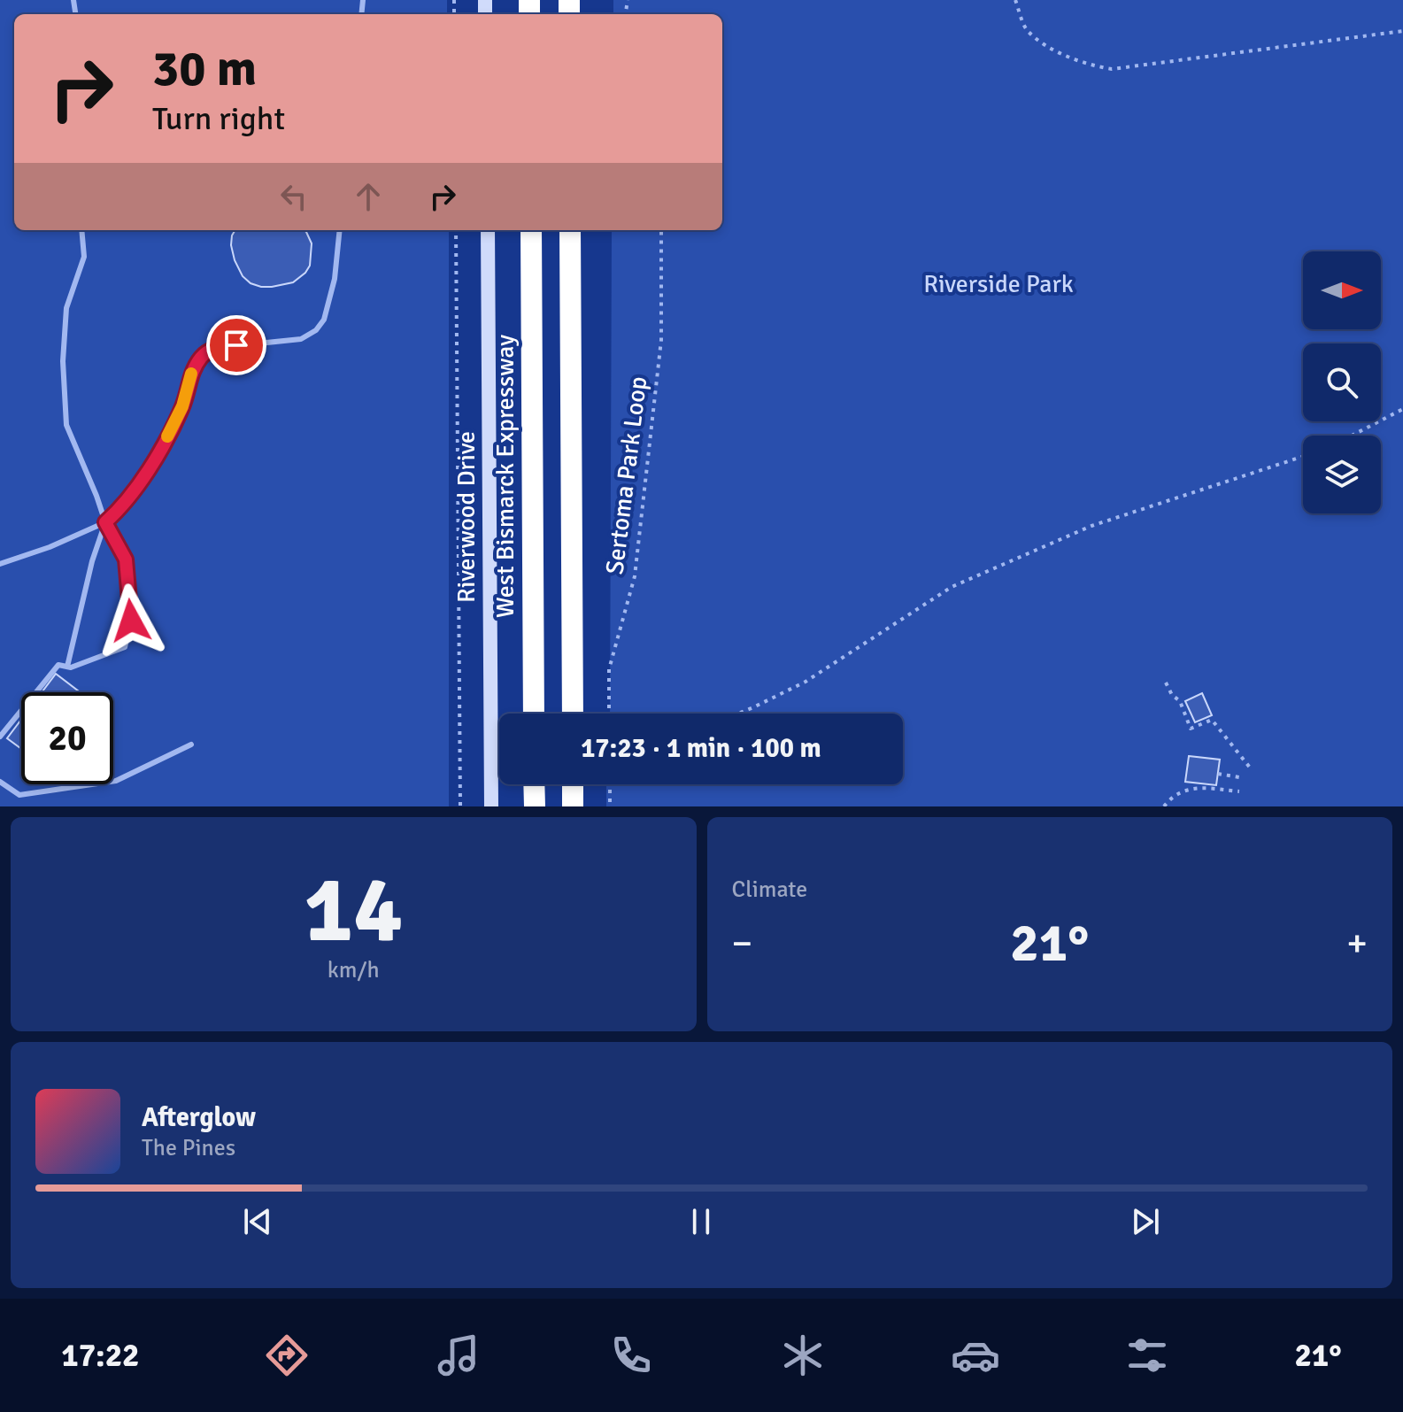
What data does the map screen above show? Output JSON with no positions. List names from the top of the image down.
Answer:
{
  "streets": {
    "highway": ["West Bismarck Expressway"],
    "street": ["Riverwood Drive"],
    "path": ["Sertoma Park Loop"]
  },
  "parks": ["Riverside Park"],
  "north": "right",
  "page": {
    "turn": ["30 m", "Turn right"],
    "limit": "20",
    "trip": "17:23 · 1 min · 100 m",
    "tile": [
      ["14", "km/h"],
      "Climate"
    ],
    "heat": ["−", "21°", "+"],
    "song": ["Afterglow", "The Pines"],
    "tabs": ["17:22", "21°"]
  }
}
